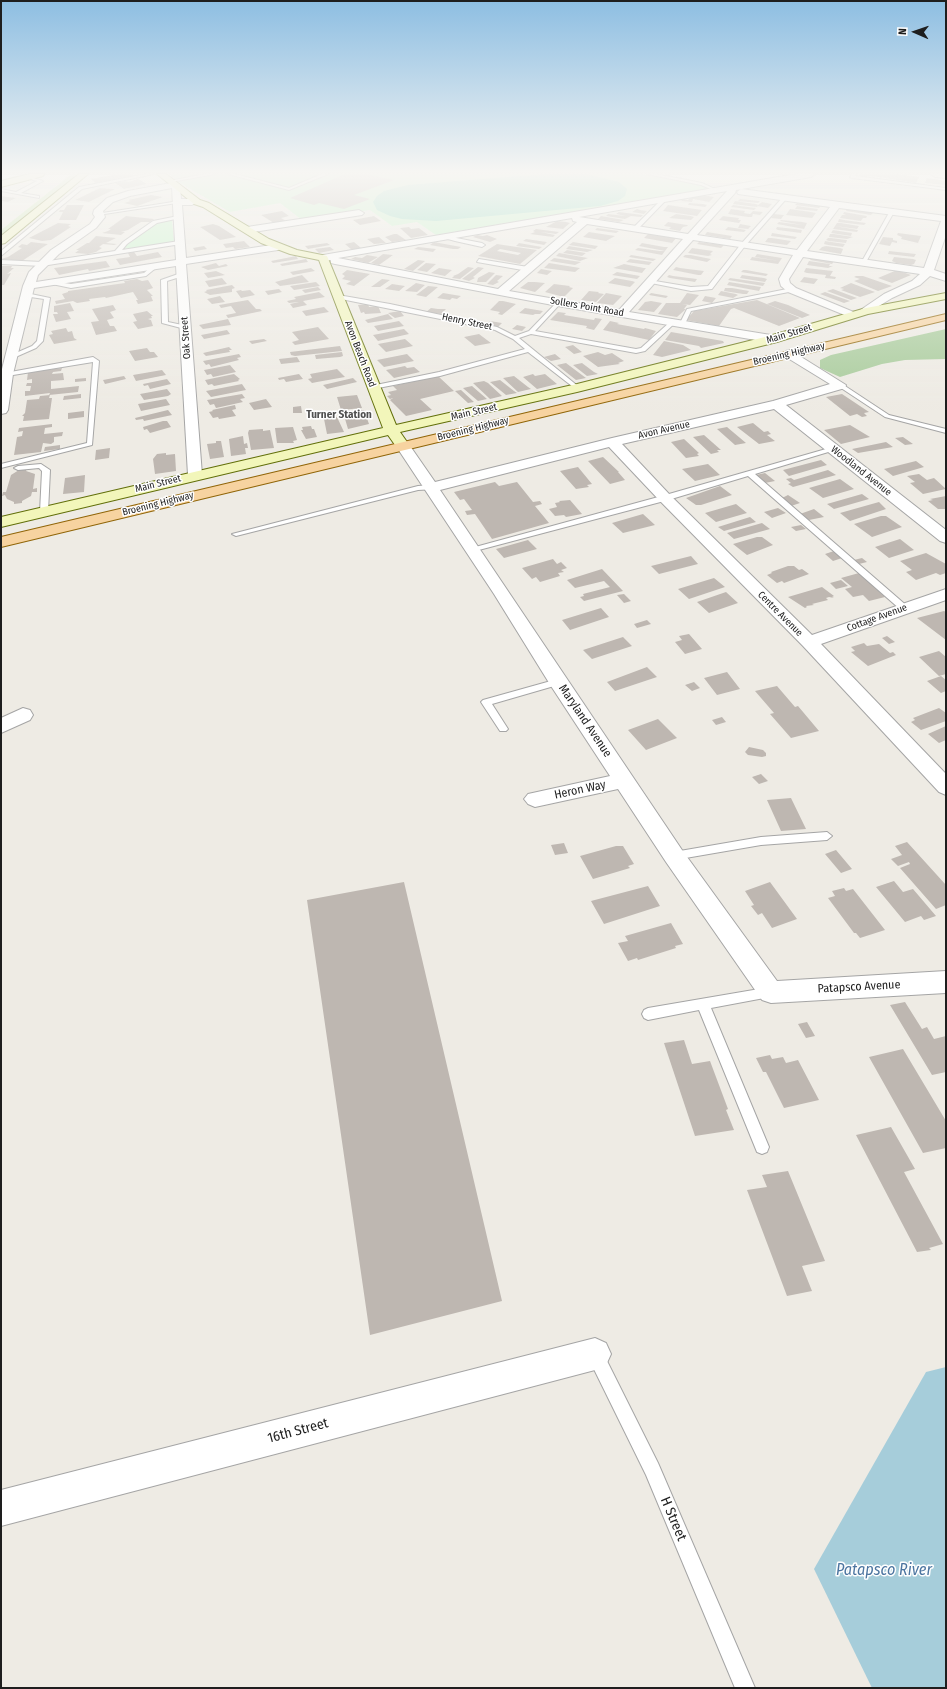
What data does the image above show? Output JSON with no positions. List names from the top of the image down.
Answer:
{
  "streets": {
    "main road": ["Broening Highway"],
    "street": [
      "Sollers Point Road",
      "Main Street",
      "Oak Street",
      "Avon Beach Road",
      "Avon Avenue",
      "Woodland Avenue",
      "Centre Avenue",
      "Cottage Avenue",
      "Maryland Avenue",
      "Heron Way",
      "Patapsco Avenue",
      "16th Street"
    ],
    "lane": ["Henry Street", "H Street"]
  },
  "crossings": [
    ["Sollers Point Road", "Main Street"],
    ["Sollers Point Road", "Avon Beach Road"],
    ["Henry Street", "Main Street"],
    ["Henry Street", "Avon Beach Road"],
    ["Main Street", "Oak Street"],
    ["Main Street", "Avon Beach Road"],
    ["Avon Beach Road", "Broening Highway"],
    ["Avon Beach Road", "Maryland Avenue"],
    ["Broening Highway", "Maryland Avenue"],
    ["Avon Avenue", "Woodland Avenue"],
    ["Avon Avenue", "Centre Avenue"],
    ["Avon Avenue", "Maryland Avenue"],
    ["Centre Avenue", "Cottage Avenue"],
    ["Maryland Avenue", "Heron Way"],
    ["Maryland Avenue", "Patapsco Avenue"],
    ["16th Street", "H Street"]
  ],
  "districts": ["Turner Station"],
  "water": ["Patapsco River"],
  "north": "left"
}
